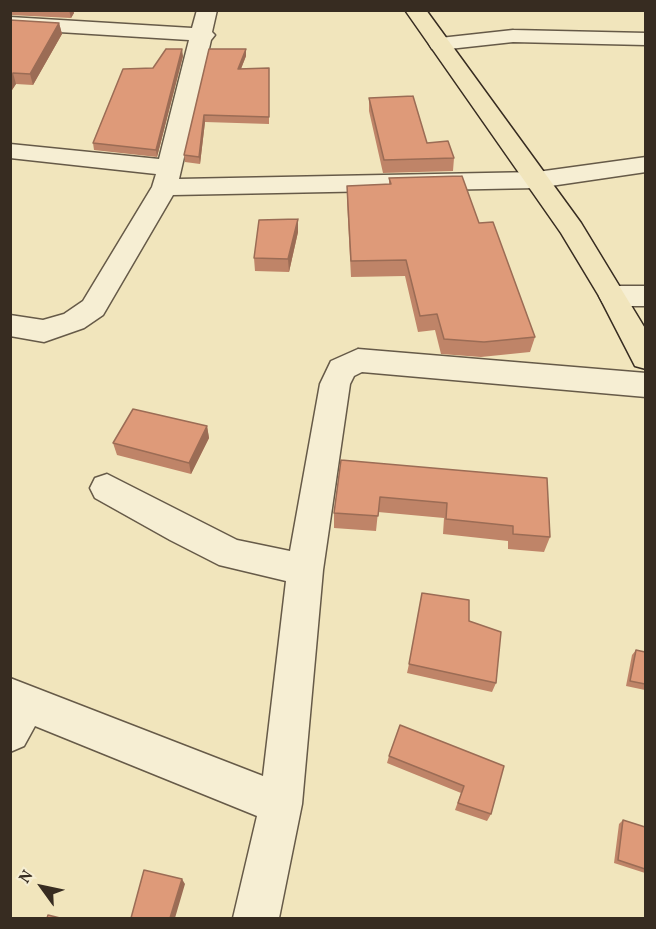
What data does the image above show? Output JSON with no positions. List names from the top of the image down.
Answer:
{
  "north": "top left"
}
